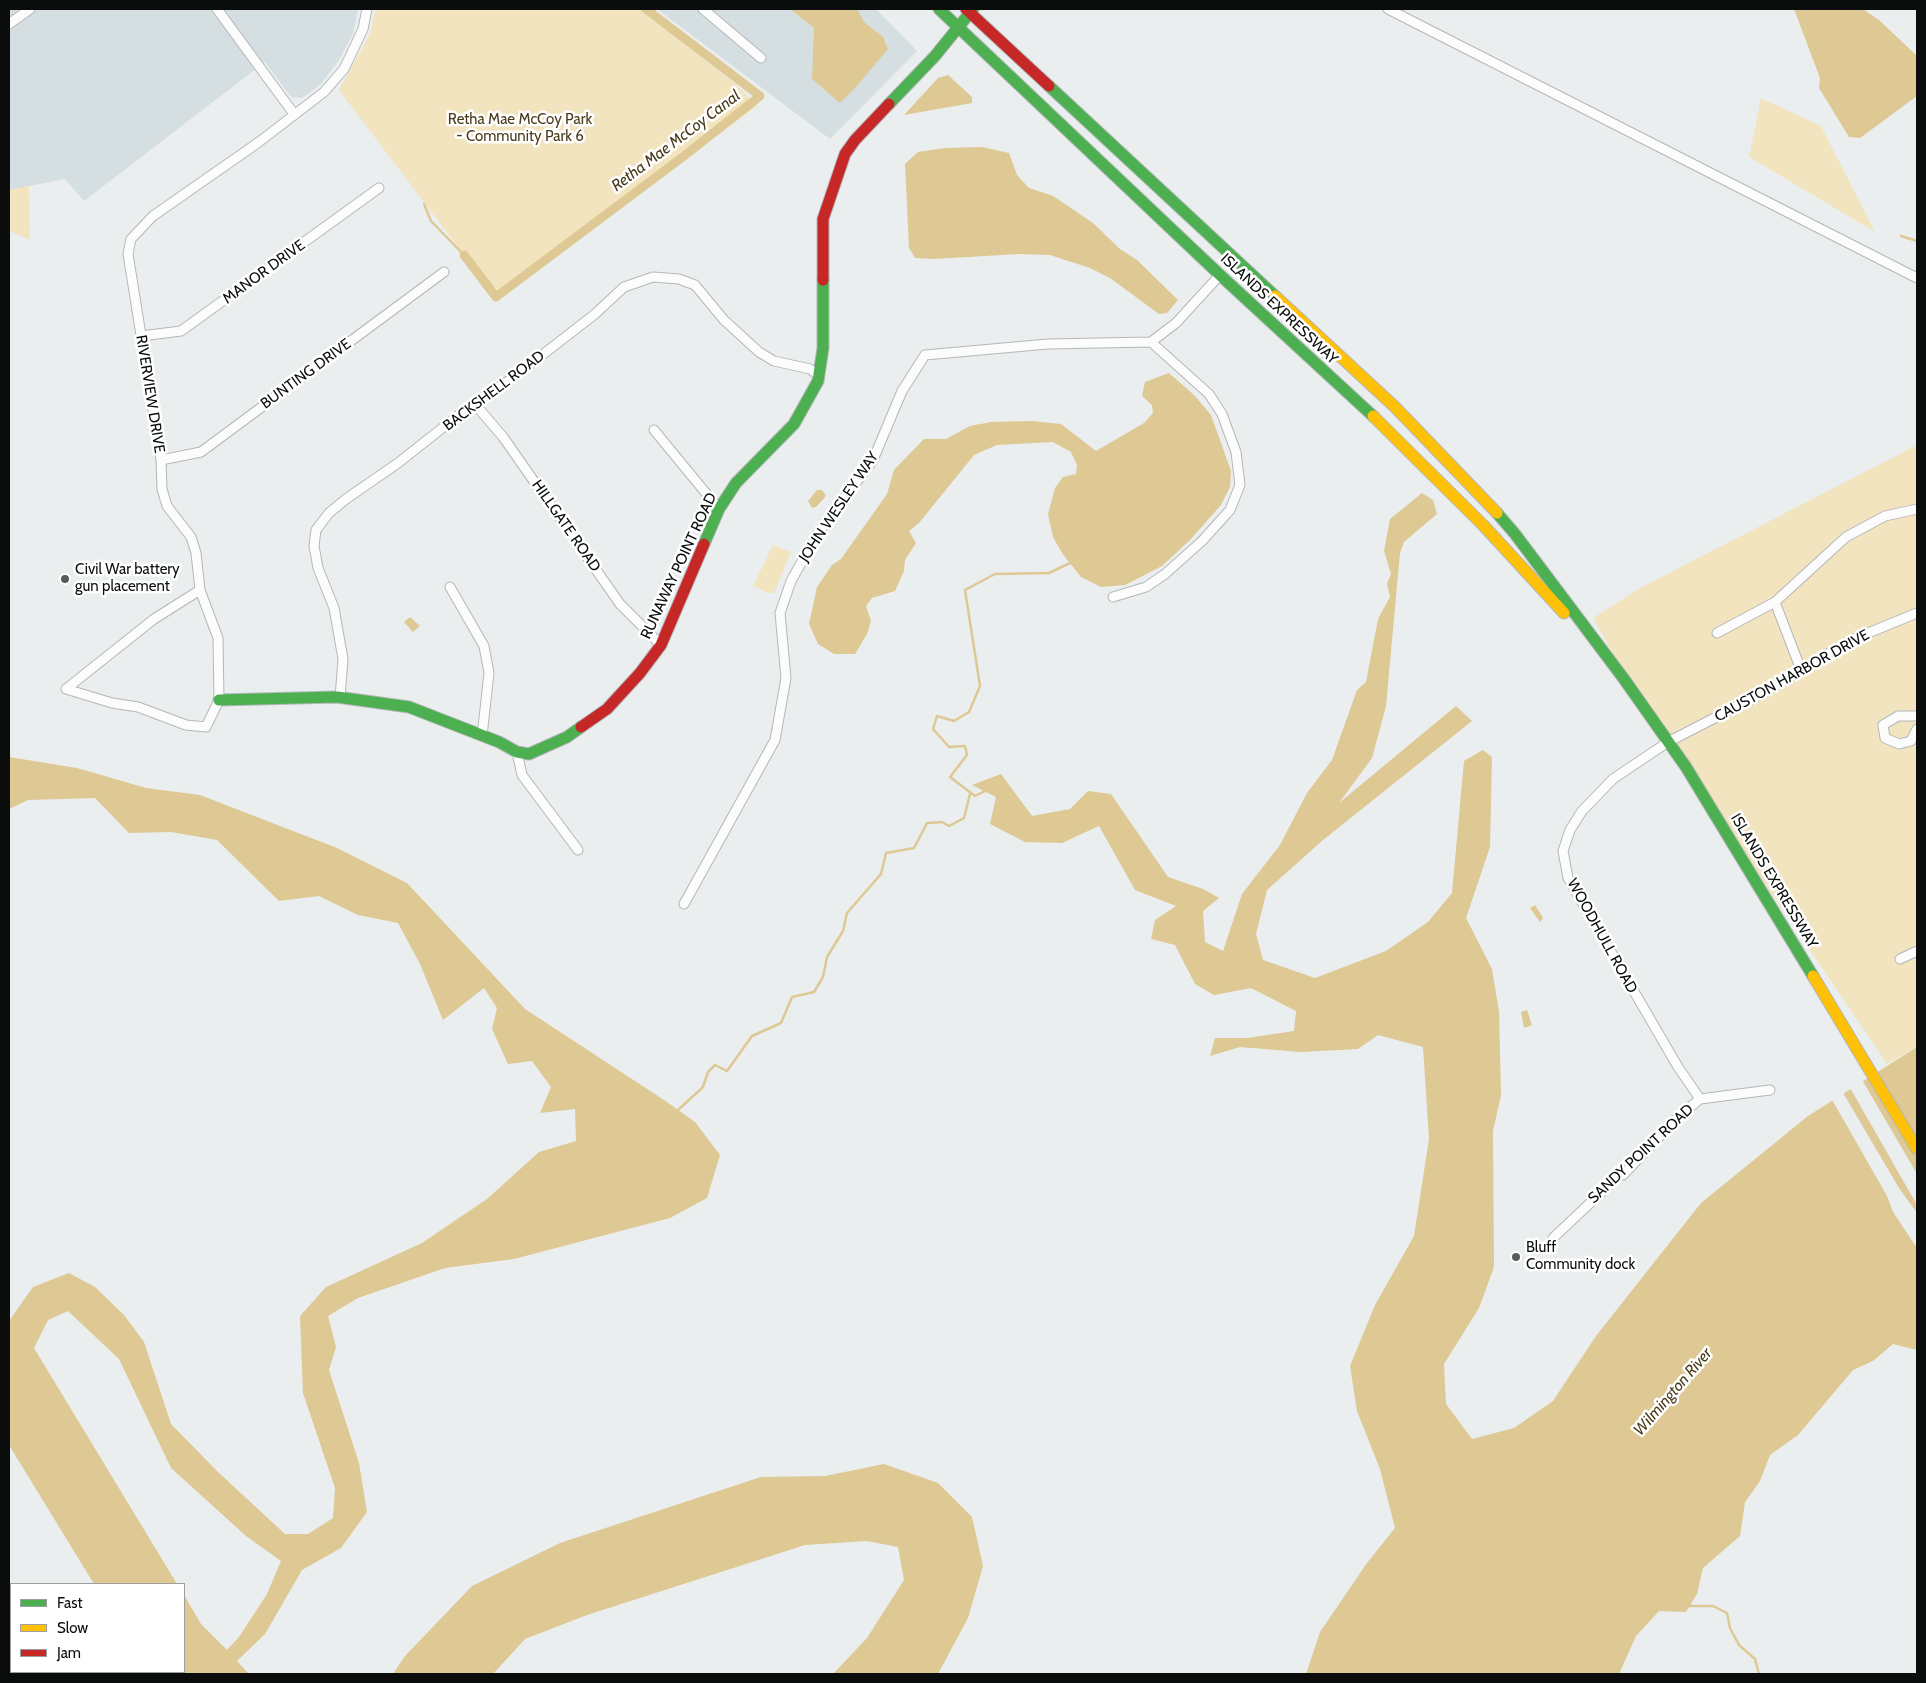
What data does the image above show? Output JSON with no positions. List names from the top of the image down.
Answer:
{
  "streets": {
    "main road": ["ISLANDS EXPRESSWAY", "RUNAWAY POINT ROAD"],
    "street": [
      "MANOR DRIVE",
      "BUNTING DRIVE",
      "BACKSHELL ROAD",
      "RIVERVIEW DRIVE",
      "JOHN WESLEY WAY",
      "HILLGATE ROAD",
      "CAUSTON HARBOR DRIVE",
      "WOODHULL ROAD",
      "SANDY POINT ROAD"
    ]
  },
  "crossings": [
    ["MANOR DRIVE", "RIVERVIEW DRIVE"],
    ["ISLANDS EXPRESSWAY", "RUNAWAY POINT ROAD"],
    ["ISLANDS EXPRESSWAY", "CAUSTON HARBOR DRIVE"],
    ["ISLANDS EXPRESSWAY", "WOODHULL ROAD"],
    ["BUNTING DRIVE", "RIVERVIEW DRIVE"],
    ["BACKSHELL ROAD", "HILLGATE ROAD"],
    ["BACKSHELL ROAD", "RUNAWAY POINT ROAD"],
    ["HILLGATE ROAD", "RUNAWAY POINT ROAD"],
    ["CAUSTON HARBOR DRIVE", "WOODHULL ROAD"],
    ["WOODHULL ROAD", "SANDY POINT ROAD"]
  ],
  "water": ["Retha Mae McCoy Canal", "Wilmington River"],
  "parks": ["Retha Mae McCoy Park - Community Park 6"],
  "places": ["Civil War battery gun placement", "Bluff Community dock"],
  "legend": ["Fast", "Slow", "Jam"]
}
